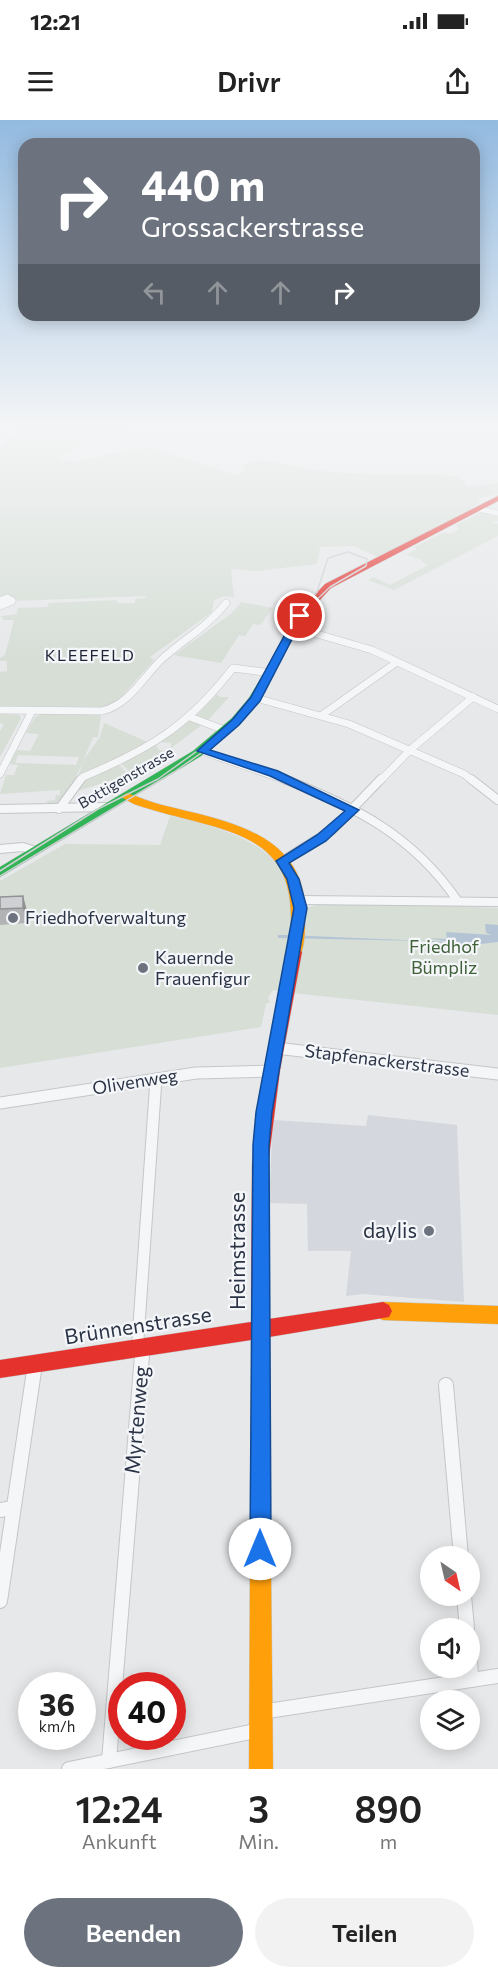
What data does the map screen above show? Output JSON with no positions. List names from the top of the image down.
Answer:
{
  "streets": {
    "street": [
      "Bottigenstrasse",
      "Stapfenackerstrasse",
      "Olivenweg",
      "Heimstrasse",
      "Brünnenstrasse",
      "Myrtenweg"
    ]
  },
  "crossings": [
    ["Bottigenstrasse", "Heimstrasse"],
    ["Stapfenackerstrasse", "Heimstrasse"],
    ["Olivenweg", "Heimstrasse"],
    ["Olivenweg", "Myrtenweg"],
    ["Heimstrasse", "Brünnenstrasse"],
    ["Brünnenstrasse", "Myrtenweg"]
  ],
  "districts": ["KLEEFELD"],
  "parks": ["Friedhof Bümpliz"],
  "places": ["Friedhofverwaltung", "Kauernde Frauenfigur", "daylis"],
  "north": "bottom right",
  "page": {
    "status": "12:21",
    "header": "Drivr",
    "turn": ["440 m", "Grossackerstrasse"],
    "speed": "36 km/h",
    "limit": "40",
    "eta": [
      "12:24",
      "Ankunft",
      "3",
      "Min.",
      "890",
      "m"
    ],
    "buttons": ["Beenden", "Teilen"]
  }
}
